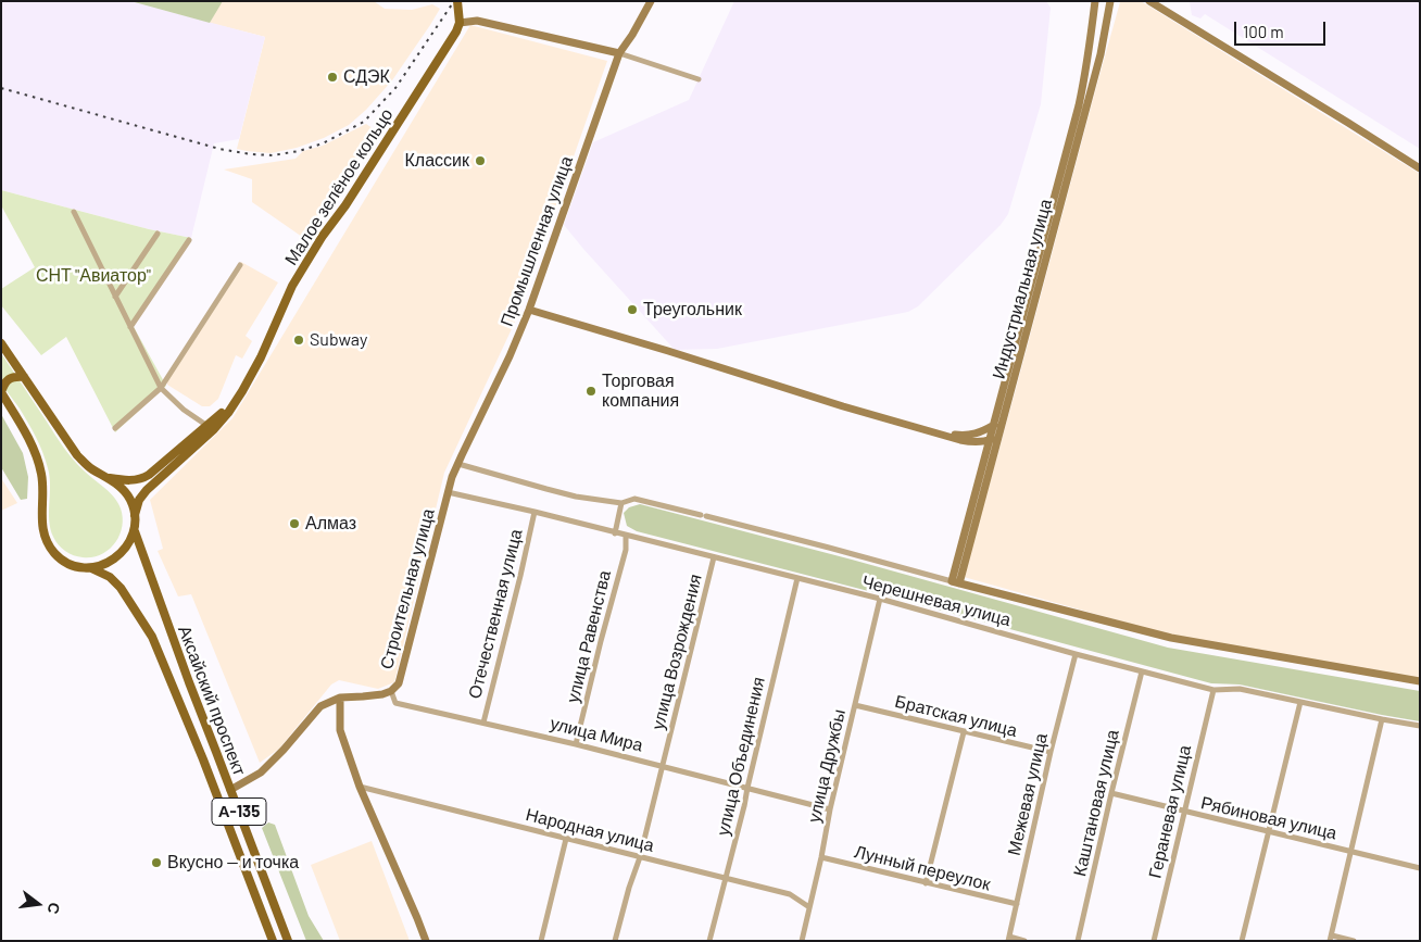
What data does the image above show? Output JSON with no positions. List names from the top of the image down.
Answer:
{
  "streets": {
    "main road": ["Малое зелёное кольцо", "Аксайский проспект", "А-135"],
    "street": [
      "Промышленная улица",
      "Индустриальная улица",
      "Строительная улица",
      "Черешневая улица",
      "Отечественная улица",
      "улица Равенства",
      "улица Возрождения",
      "Братская улица",
      "улица Мира",
      "улица Объединения",
      "улица Дружбы",
      "Межевая улица",
      "Каштановая улица",
      "Гераневая улица",
      "Рябиновая улица",
      "Народная улица",
      "Лунный переулок"
    ]
  },
  "crossings": [
    ["Промышленная улица", "Строительная улица"],
    ["Промышленная улица", "Черешневая улица"],
    ["Строительная улица", "Черешневая улица"],
    ["Строительная улица", "улица Мира"],
    ["Черешневая улица", "Отечественная улица"],
    ["Черешневая улица", "улица Равенства"],
    ["Черешневая улица", "улица Возрождения"],
    ["Черешневая улица", "улица Объединения"],
    ["Черешневая улица", "улица Дружбы"],
    ["Черешневая улица", "Межевая улица"],
    ["Черешневая улица", "Каштановая улица"],
    ["Черешневая улица", "Гераневая улица"],
    ["Отечественная улица", "улица Мира"],
    ["улица Равенства", "улица Мира"],
    ["улица Возрождения", "улица Мира"],
    ["улица Возрождения", "Народная улица"],
    ["Братская улица", "улица Дружбы"],
    ["Братская улица", "Межевая улица"],
    ["улица Мира", "улица Объединения"],
    ["улица Мира", "улица Дружбы"],
    ["улица Объединения", "Народная улица"],
    ["улица Дружбы", "Народная улица"],
    ["улица Дружбы", "Лунный переулок"],
    ["Межевая улица", "Лунный переулок"],
    ["Каштановая улица", "Рябиновая улица"],
    ["Гераневая улица", "Рябиновая улица"]
  ],
  "parks": ["СНТ \"Авиатор\""],
  "places": [
    "СДЭК",
    "Классик",
    "Треугольник",
    "Subway",
    "Торговая компания",
    "Алмаз",
    "Вкусно — и точка"
  ],
  "scale_bar": "100 m",
  "north": "right"
}
